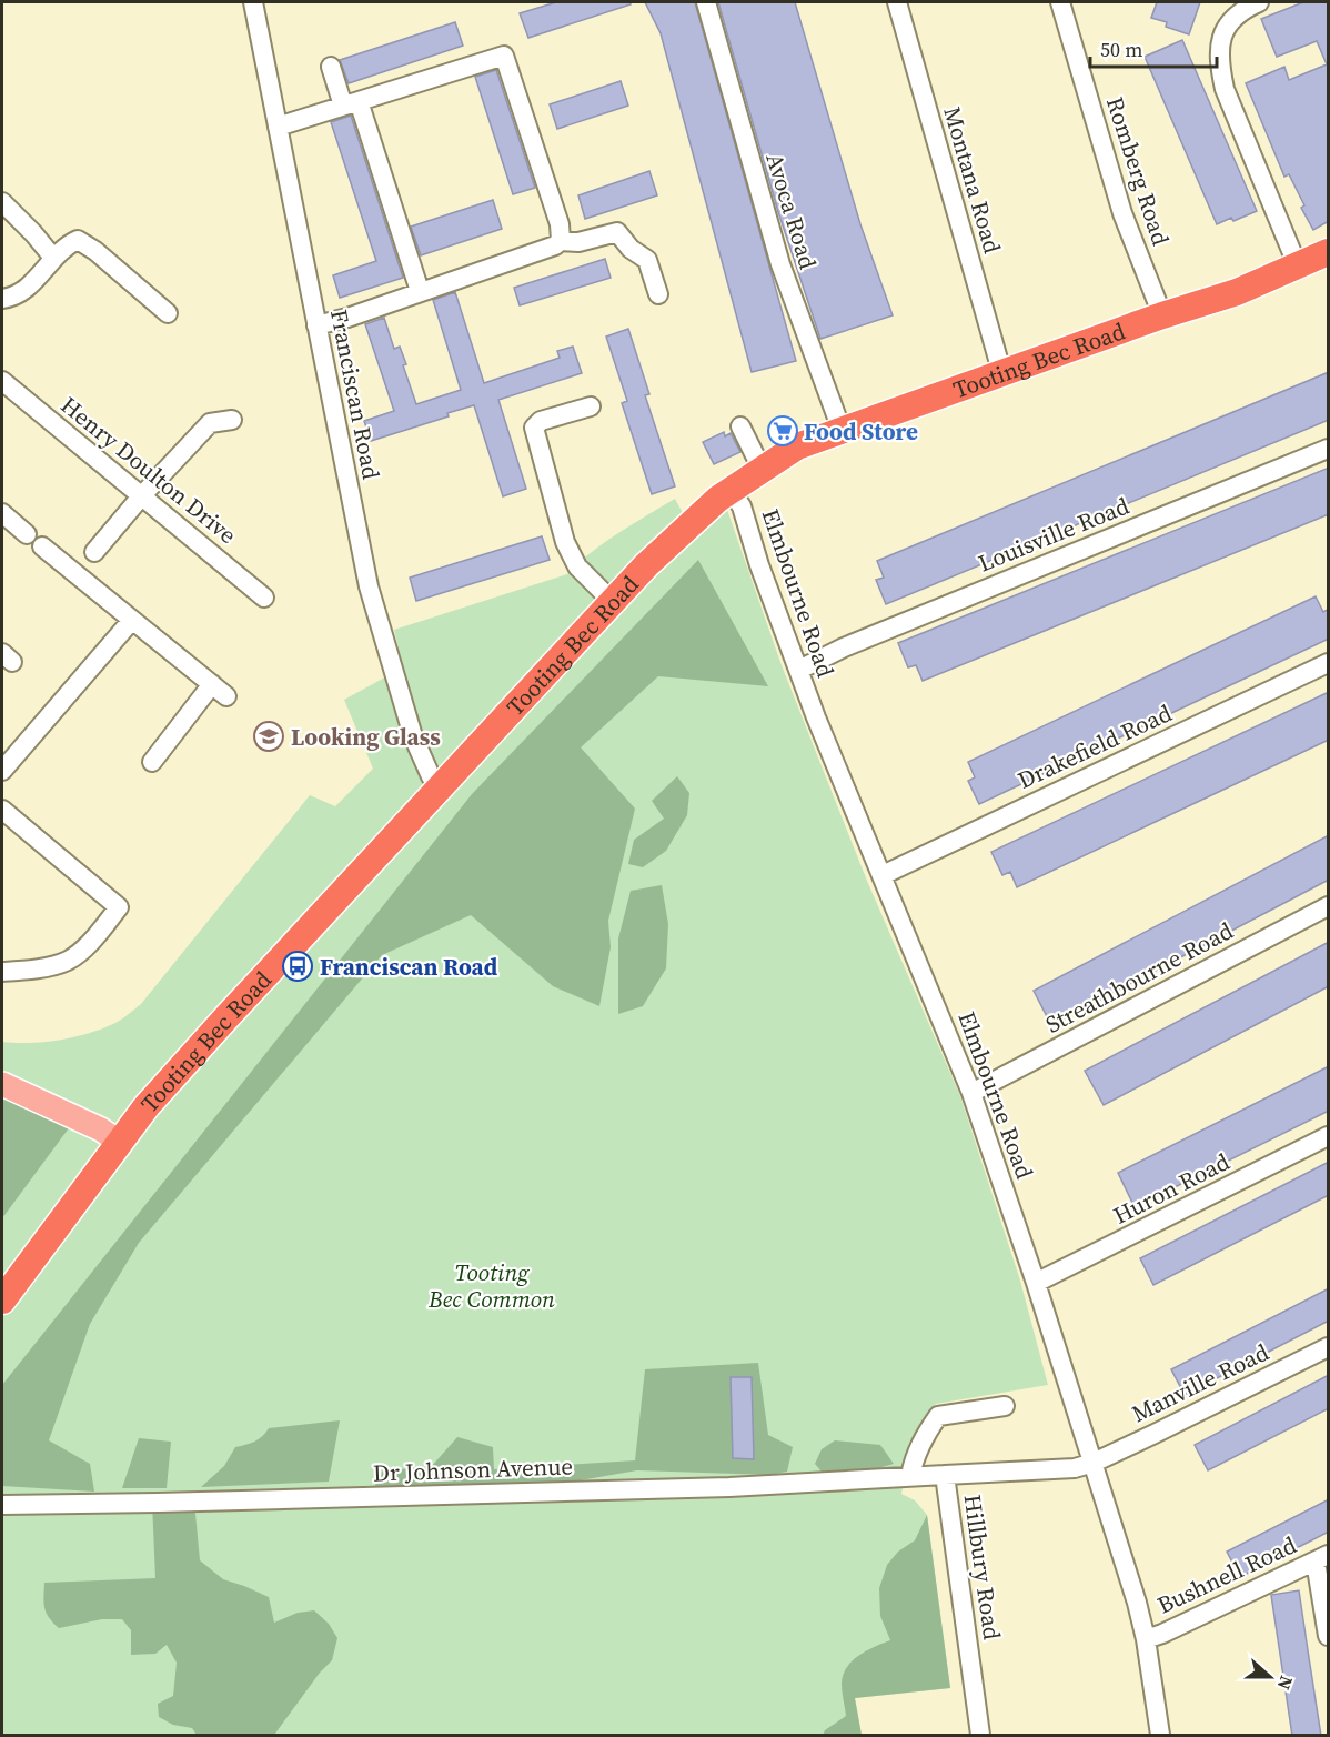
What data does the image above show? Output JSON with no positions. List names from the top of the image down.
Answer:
{
  "streets": {
    "highway": ["Tooting Bec Road"],
    "street": [
      "Romberg Road",
      "Montana Road",
      "Avoca Road",
      "Franciscan Road",
      "Henry Doulton Drive",
      "Louisville Road",
      "Elmbourne Road",
      "Drakefield Road",
      "Streathbourne Road",
      "Huron Road",
      "Manville Road",
      "Dr Johnson Avenue",
      "Hillbury Road",
      "Bushnell Road"
    ]
  },
  "crossings": [
    ["Romberg Road", "Tooting Bec Road"],
    ["Montana Road", "Tooting Bec Road"],
    ["Avoca Road", "Tooting Bec Road"],
    ["Tooting Bec Road", "Franciscan Road"],
    ["Tooting Bec Road", "Elmbourne Road"],
    ["Louisville Road", "Elmbourne Road"],
    ["Elmbourne Road", "Drakefield Road"],
    ["Elmbourne Road", "Streathbourne Road"],
    ["Elmbourne Road", "Huron Road"],
    ["Elmbourne Road", "Manville Road"],
    ["Elmbourne Road", "Hillbury Road"],
    ["Elmbourne Road", "Bushnell Road"],
    ["Manville Road", "Hillbury Road"],
    ["Dr Johnson Avenue", "Hillbury Road"]
  ],
  "parks": ["Tooting Bec Common"],
  "places": {
    "supermarket": ["Food Store"],
    "school or university": ["Looking Glass"],
    "bus stop": ["Franciscan Road"]
  },
  "scale_bar": "50 m",
  "north": "right"
}
